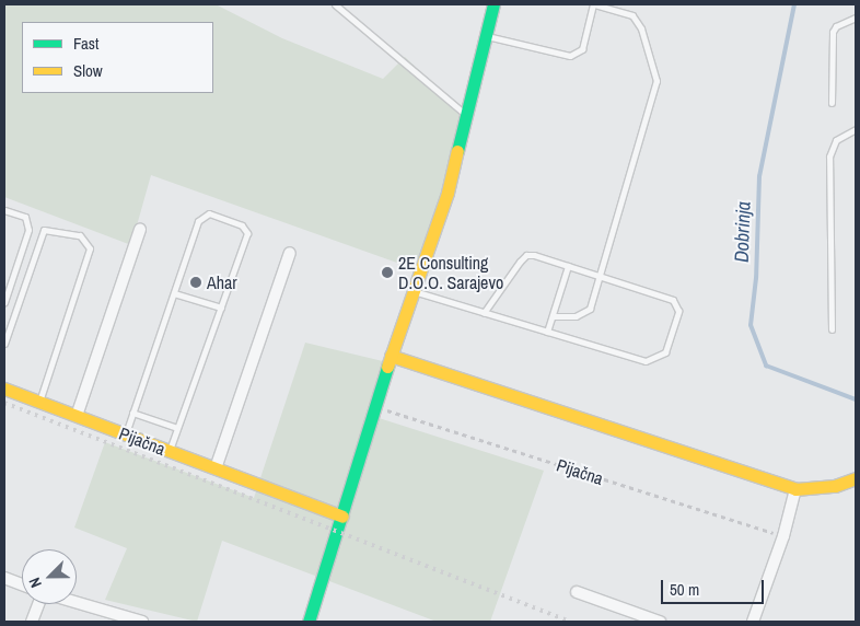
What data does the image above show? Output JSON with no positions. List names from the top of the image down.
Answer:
{
  "streets": {
    "street": ["Pijačna"]
  },
  "water": ["Dobrinja"],
  "places": ["2E Consulting D.O.O. Sarajevo", "Ahar"],
  "legend": ["Fast", "Slow"],
  "scale_bar": "50 m",
  "north": "bottom left"
}
